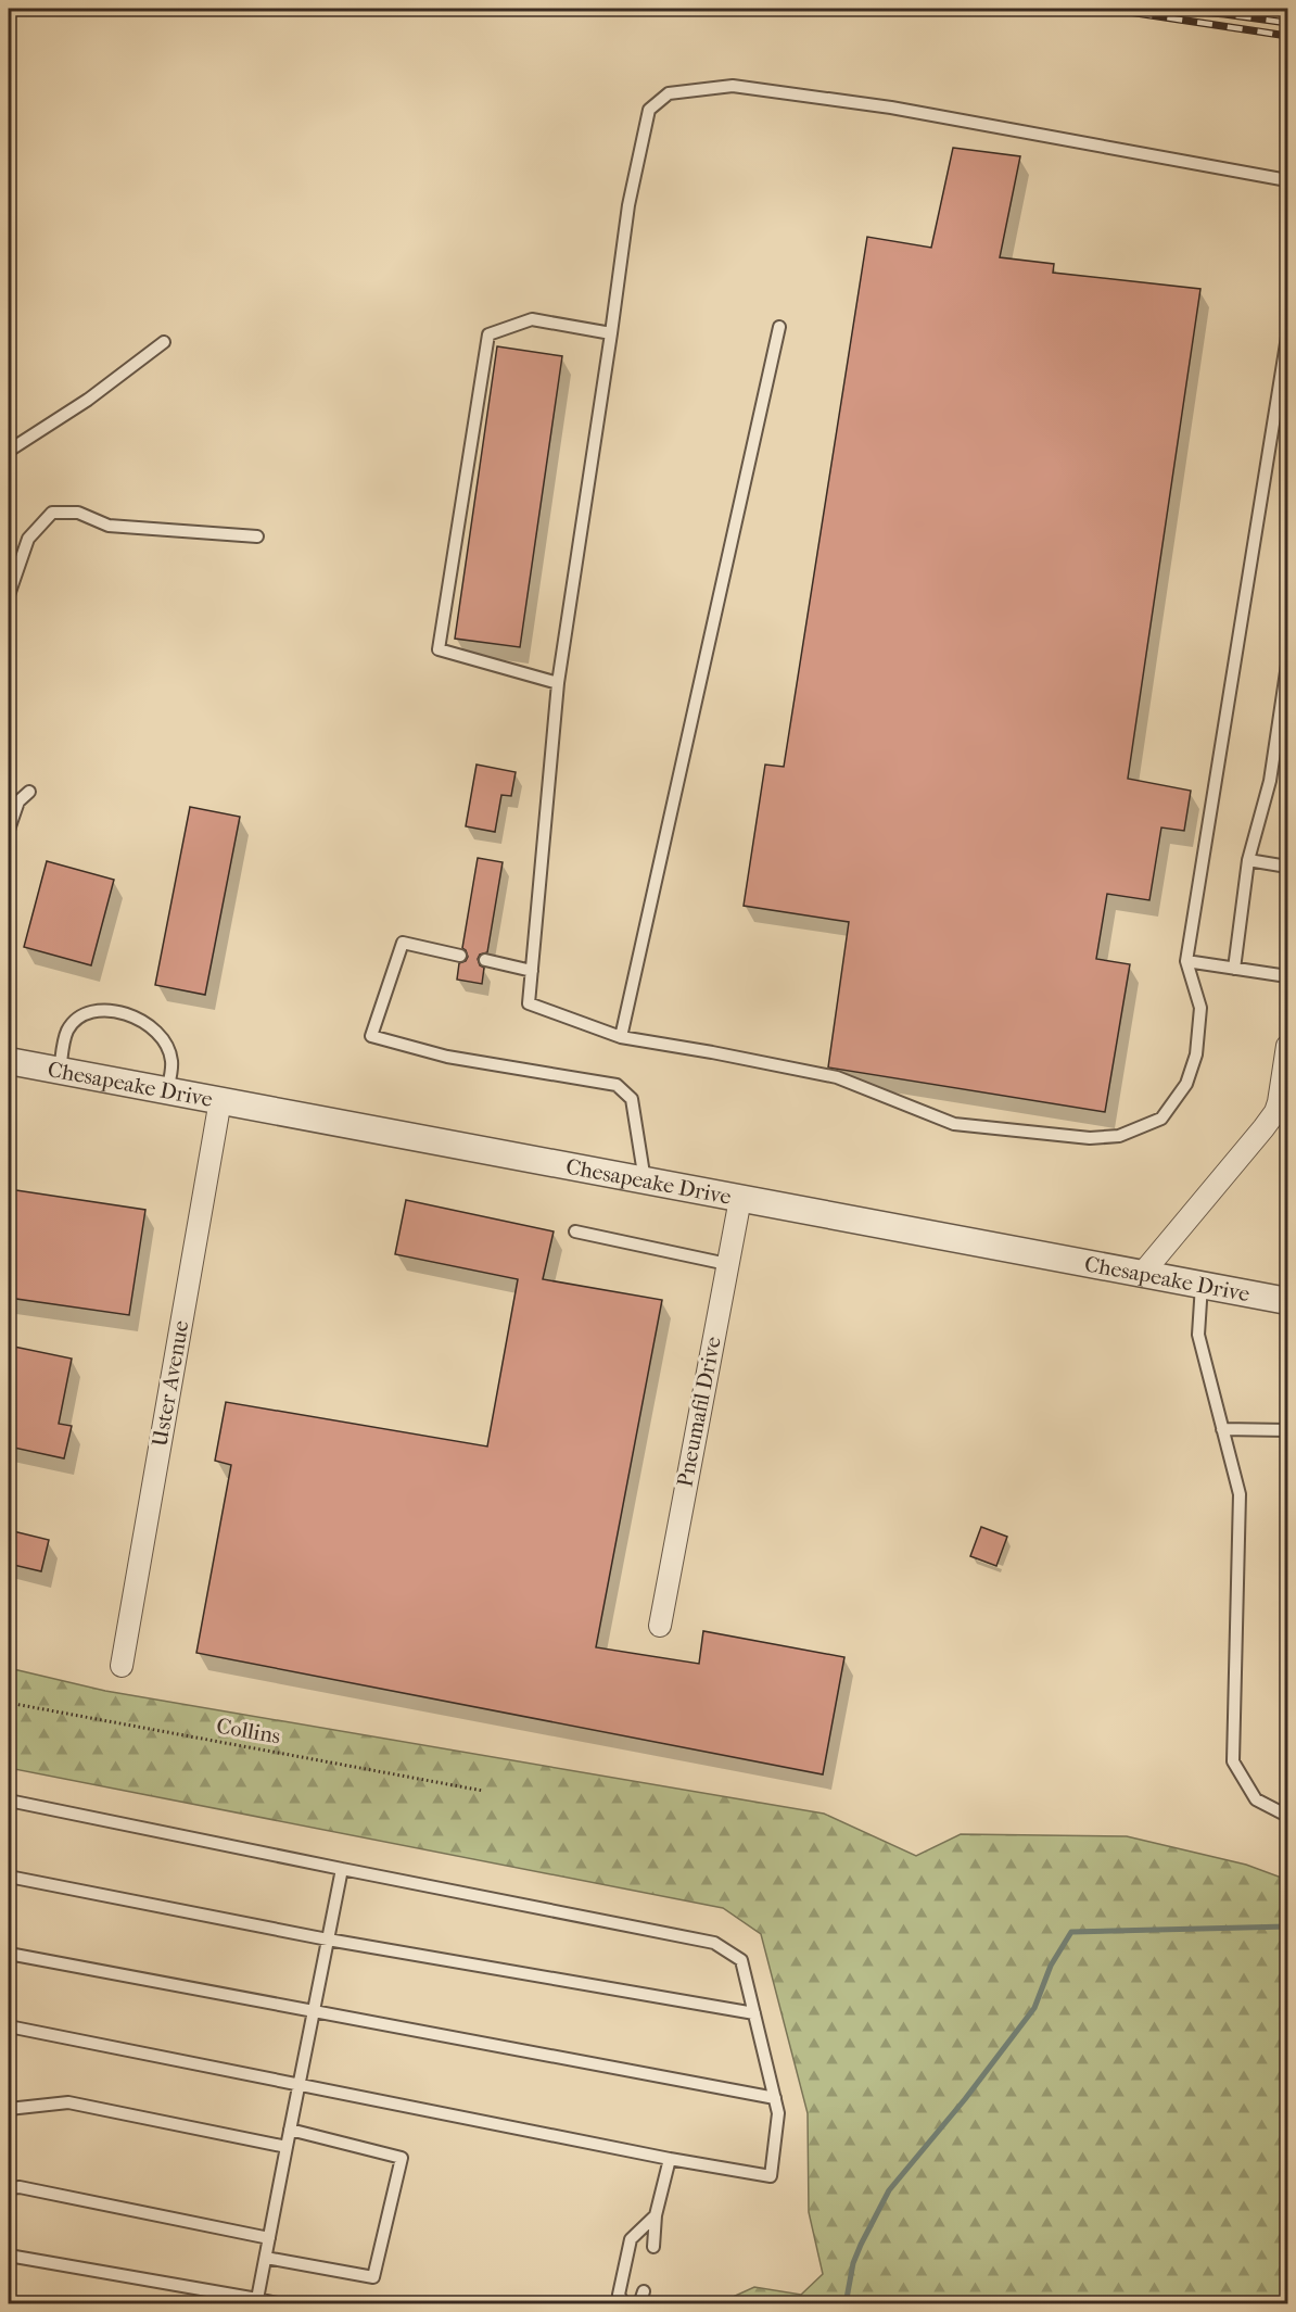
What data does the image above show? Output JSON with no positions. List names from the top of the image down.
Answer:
{
  "streets": {
    "street": ["Chesapeake Drive", "Uster Avenue", "Pneumafil Drive"],
    "path": ["Collins"]
  },
  "crossings": [
    ["Chesapeake Drive", "Uster Avenue"],
    ["Chesapeake Drive", "Pneumafil Drive"]
  ]
}
